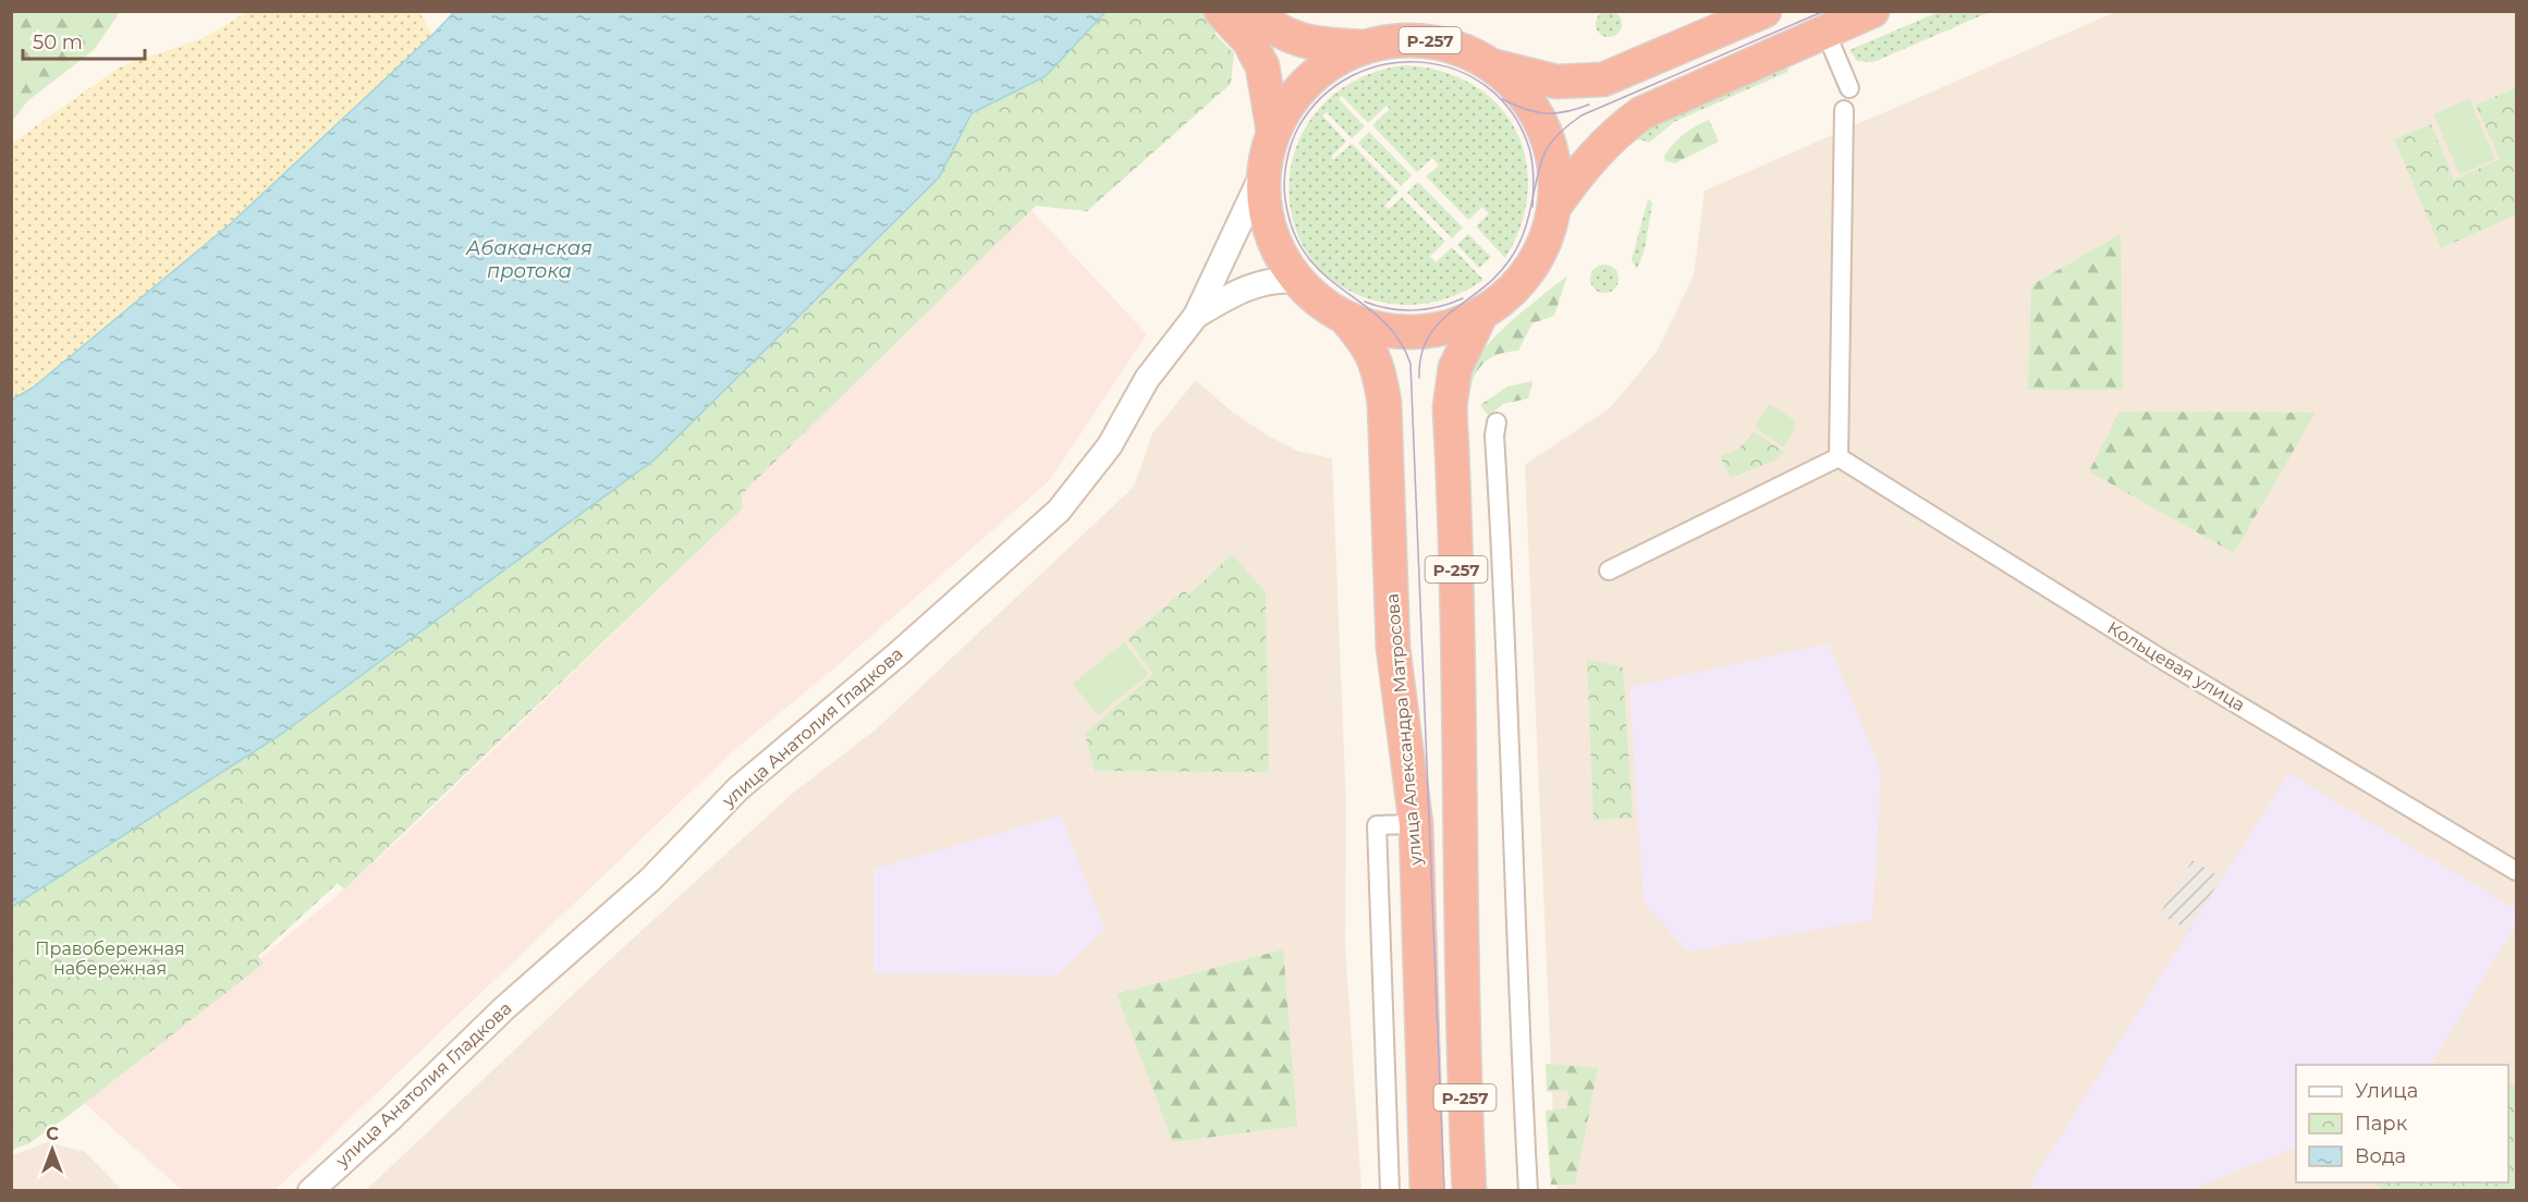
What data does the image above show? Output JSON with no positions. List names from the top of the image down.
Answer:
{
  "streets": {
    "highway": ["Р-257", "улица Александра Матросова"],
    "main road": ["улица Анатолия Гладкова"],
    "street": ["Кольцевая улица"]
  },
  "crossings": [
    ["Р-257", "улица Александра Матросова"]
  ],
  "water": ["Абаканская протока"],
  "parks": ["Правобережная набережная"],
  "legend": ["Улица", "Парк", "Вода"],
  "scale_bar": "50 m",
  "north": "top"
}
